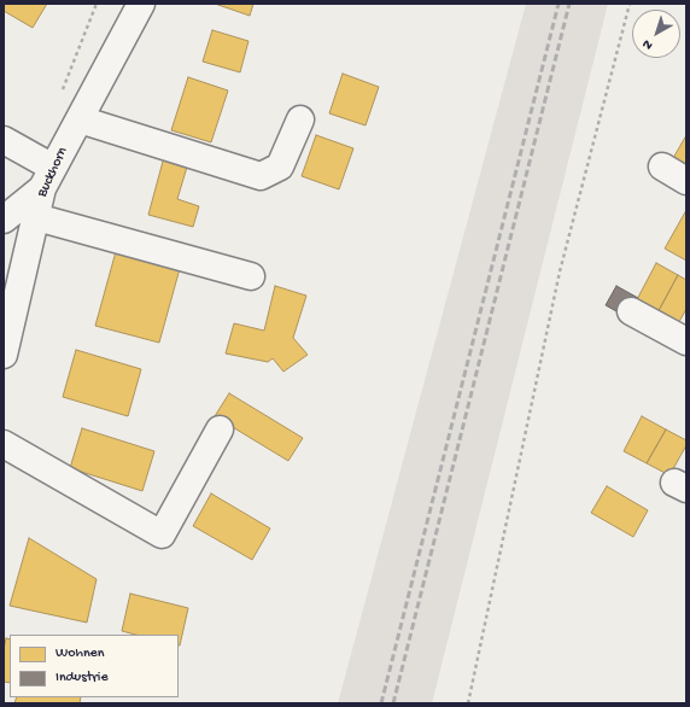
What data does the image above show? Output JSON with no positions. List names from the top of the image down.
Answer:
{
  "streets": {
    "street": ["Buckhorn"]
  },
  "legend": ["Wohnen", "Industrie"],
  "north": "bottom left"
}
